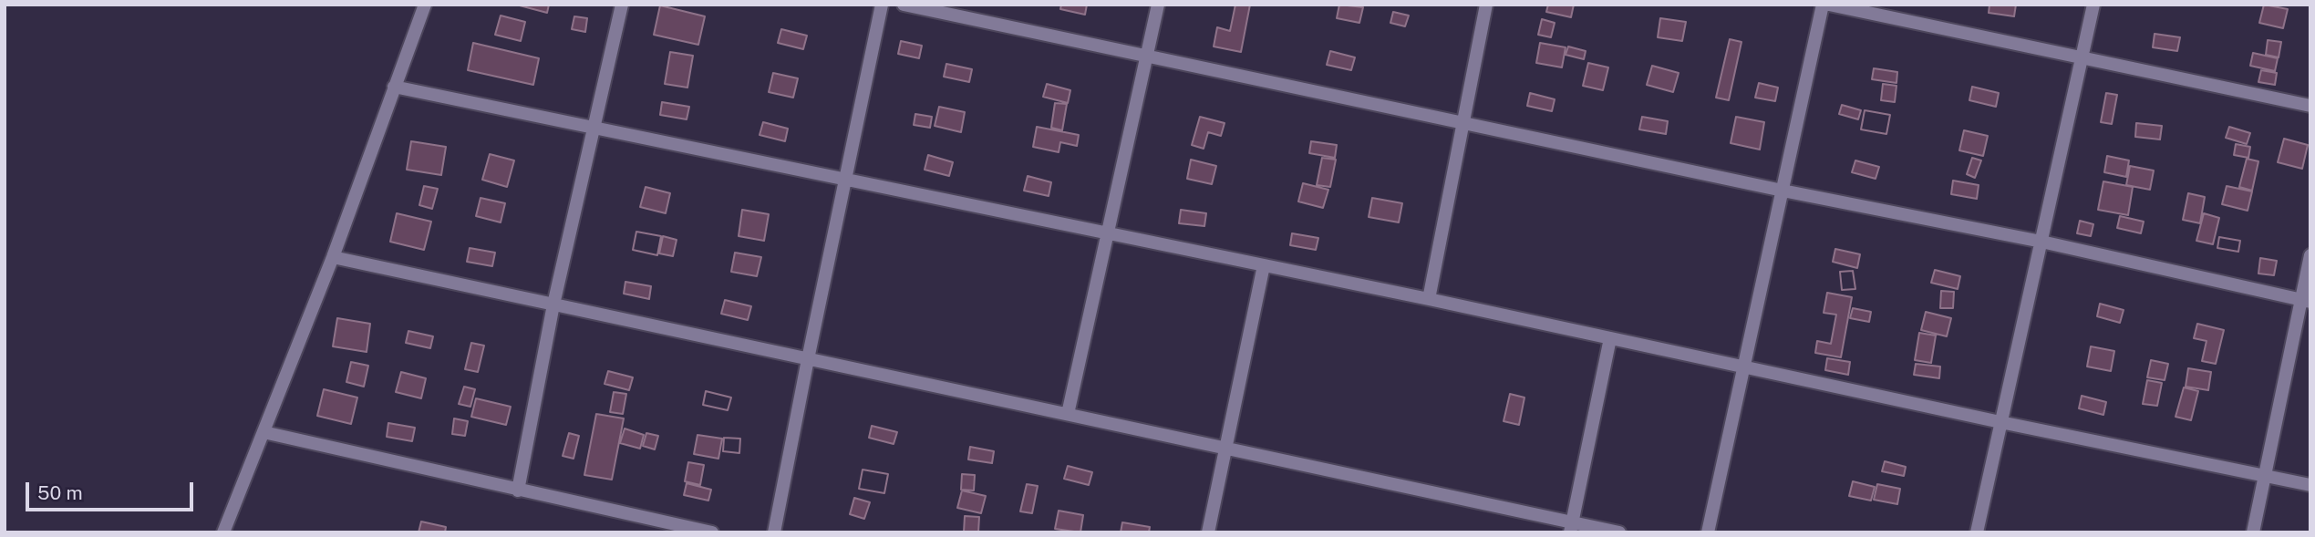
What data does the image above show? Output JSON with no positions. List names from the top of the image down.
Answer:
{
  "scale_bar": "50 m"
}
